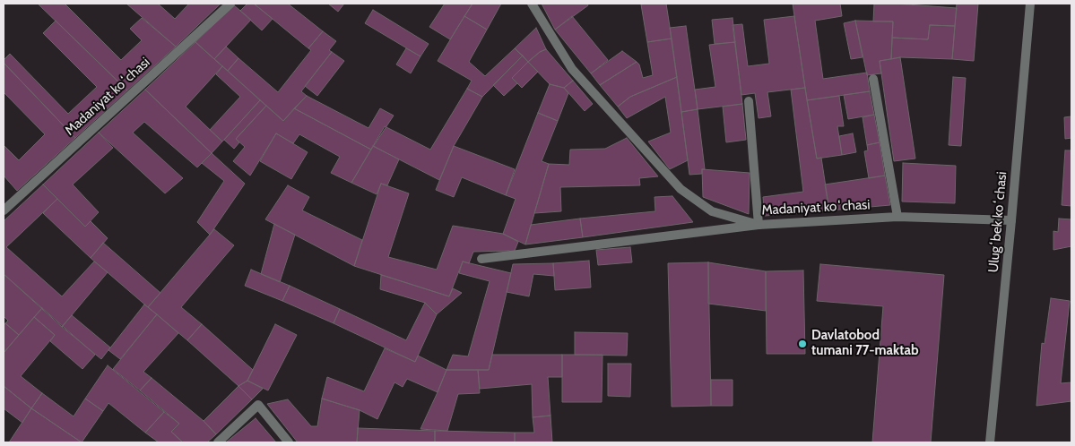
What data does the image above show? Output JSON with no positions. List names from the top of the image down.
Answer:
{
  "streets": {
    "street": ["Madaniyat koʻchasi", "Ulugʻbek koʻchasi"]
  },
  "crossings": [
    ["Madaniyat koʻchasi", "Ulugʻbek koʻchasi"]
  ],
  "places": ["Davlatobod tumani 77-maktab"]
}
